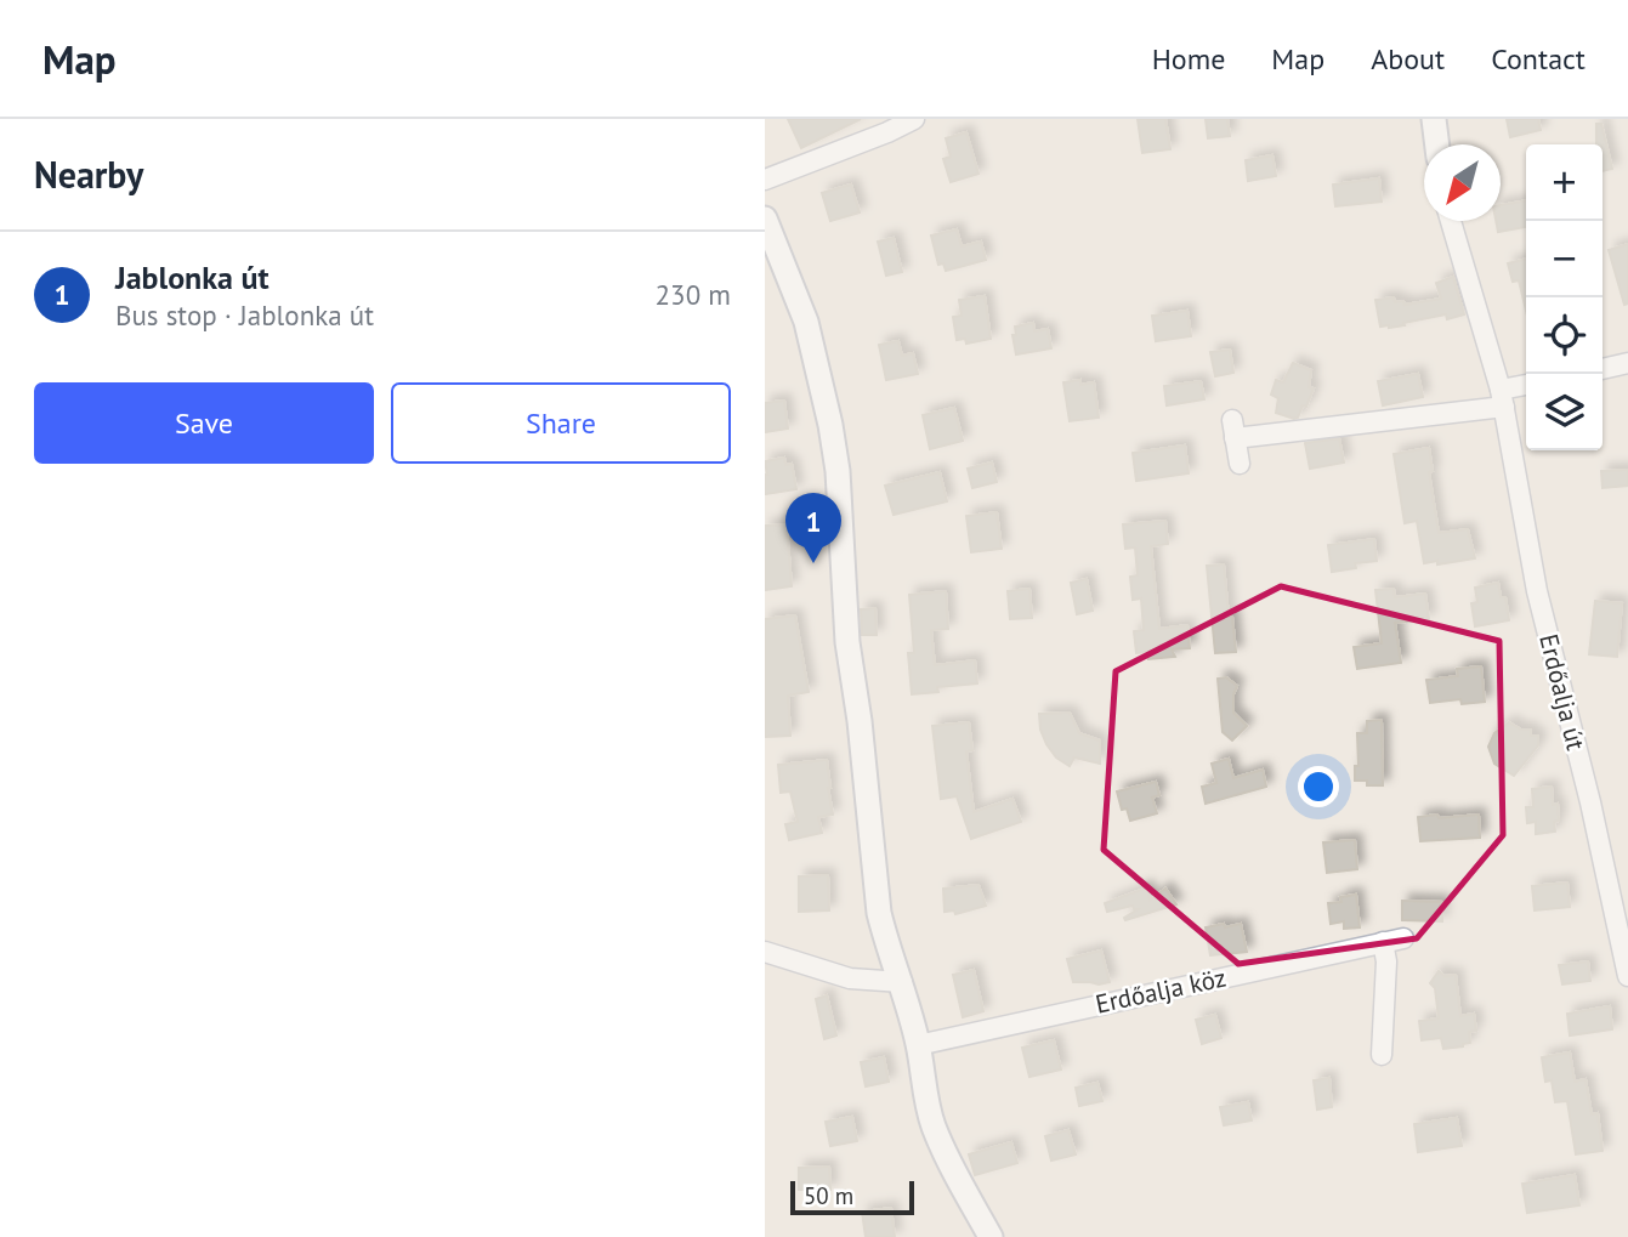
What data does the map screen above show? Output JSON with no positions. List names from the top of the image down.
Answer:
{
  "streets": {
    "street": ["Erdőalja út", "Erdőalja köz"]
  },
  "scale_bar": "50 m",
  "north": "bottom left",
  "page": {
    "header": "Map",
    "nav": [
      "Home",
      "Map",
      "About",
      "Contact"
    ],
    "heading": "Nearby",
    "map_buttons": ["+", "−"],
    "list": [
      {
        "mark": "1",
        "name": "Jablonka út",
        "note": "Bus stop · Jablonka út",
        "value": "230 m"
      }
    ],
    "buttons": ["Save", "Share"],
    "pins": "1",
    "scale": "50 m"
  }
}
